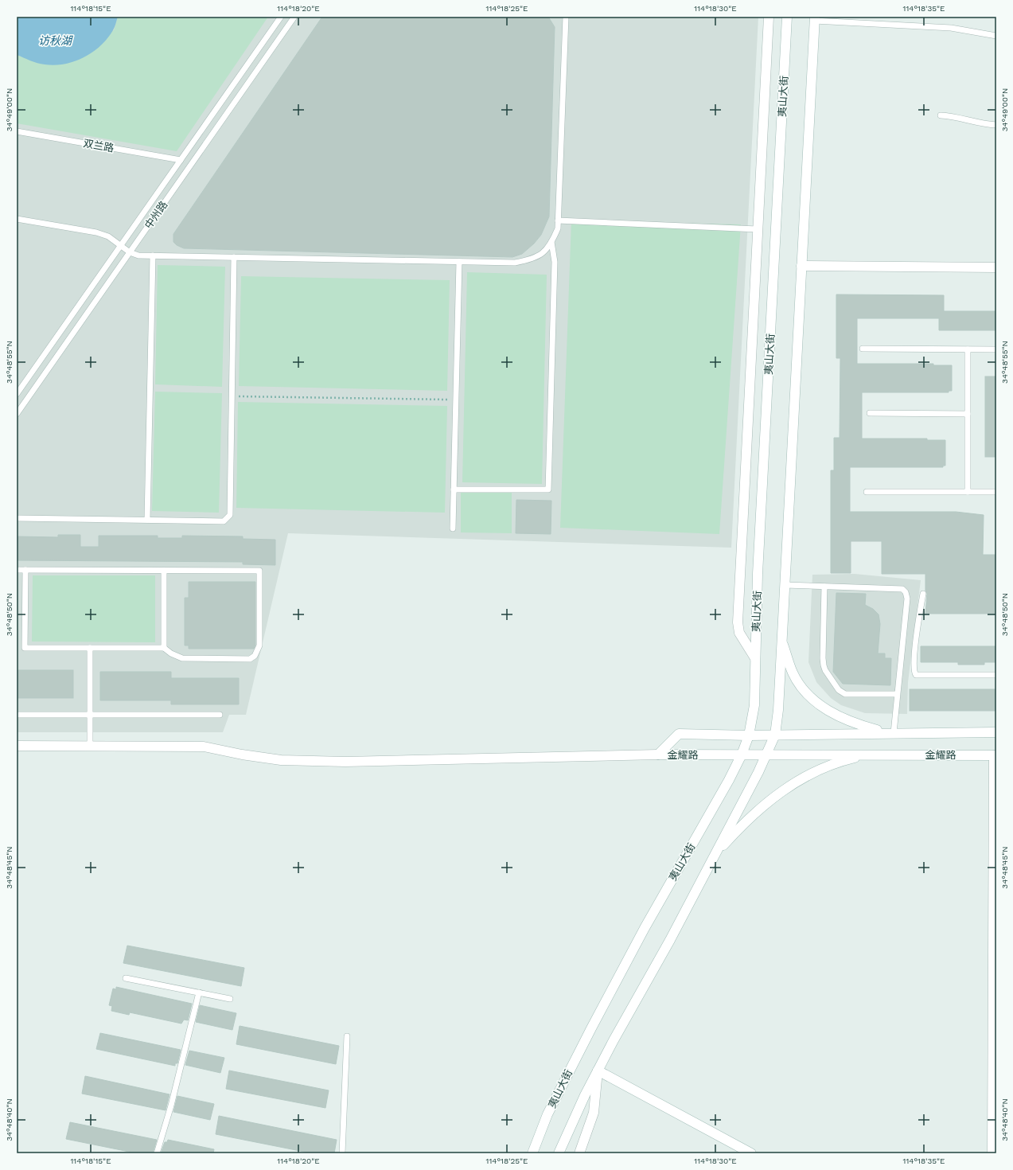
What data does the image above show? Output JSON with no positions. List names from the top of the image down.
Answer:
{
  "streets": {
    "main road": ["夷山大街", "金耀路"],
    "lane": ["双兰路", "中州路"]
  },
  "crossings": [
    ["夷山大街", "金耀路"],
    ["双兰路", "中州路"]
  ],
  "water": ["访秋湖"],
  "coordinates": [
    "114°18'15\"E",
    "114°18'20\"E",
    "114°18'25\"E",
    "114°18'30\"E",
    "114°18'35\"E",
    "34°49'00\"N",
    "34°48'55\"N",
    "34°48'50\"N",
    "34°48'45\"N",
    "34°48'40\"N"
  ]
}
